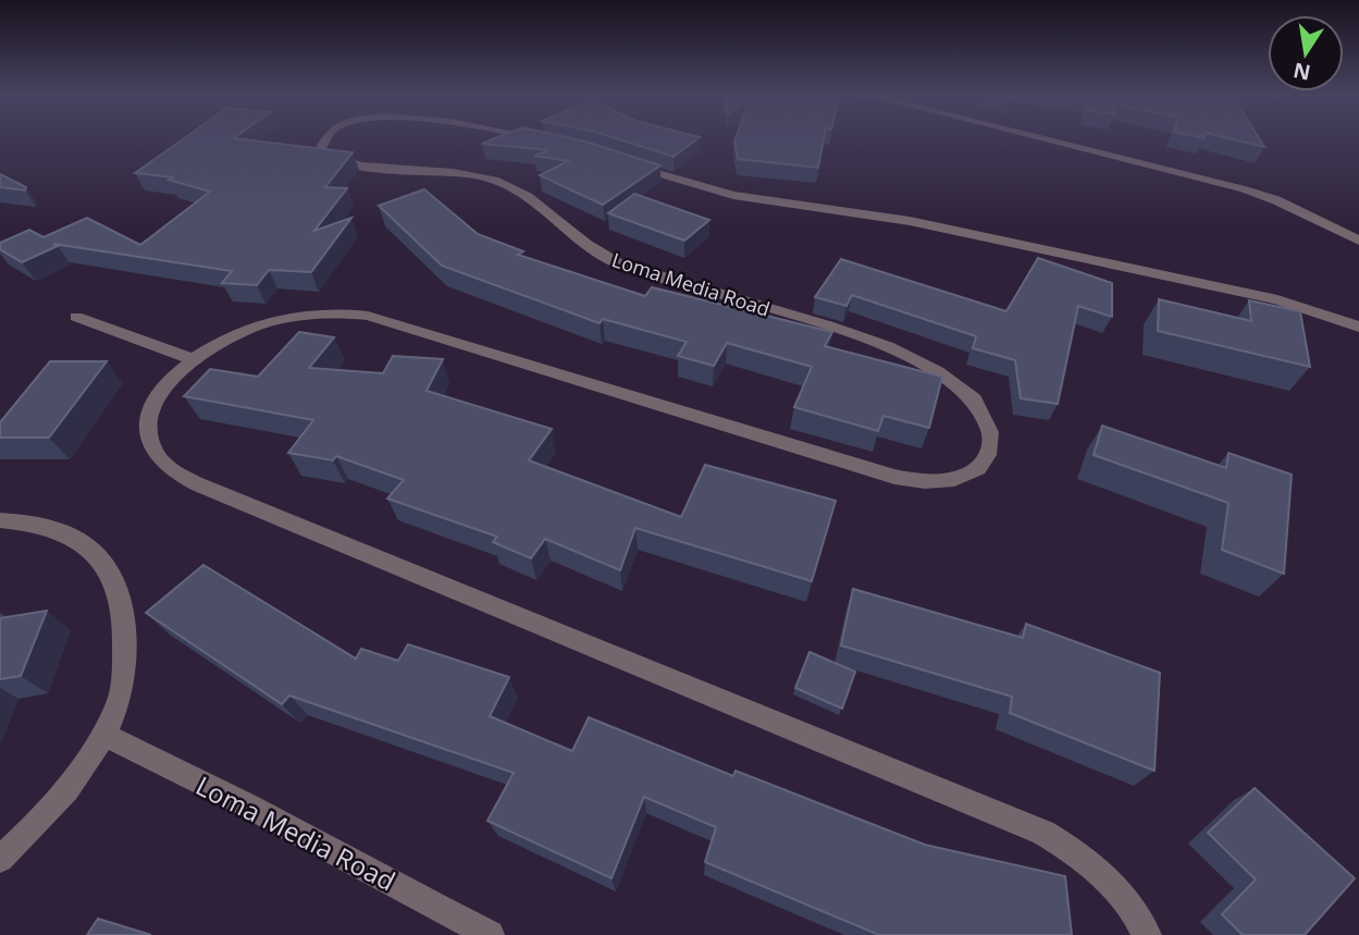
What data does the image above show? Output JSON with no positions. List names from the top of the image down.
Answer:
{
  "streets": {
    "street": ["Loma Media Road"]
  },
  "north": "bottom"
}
